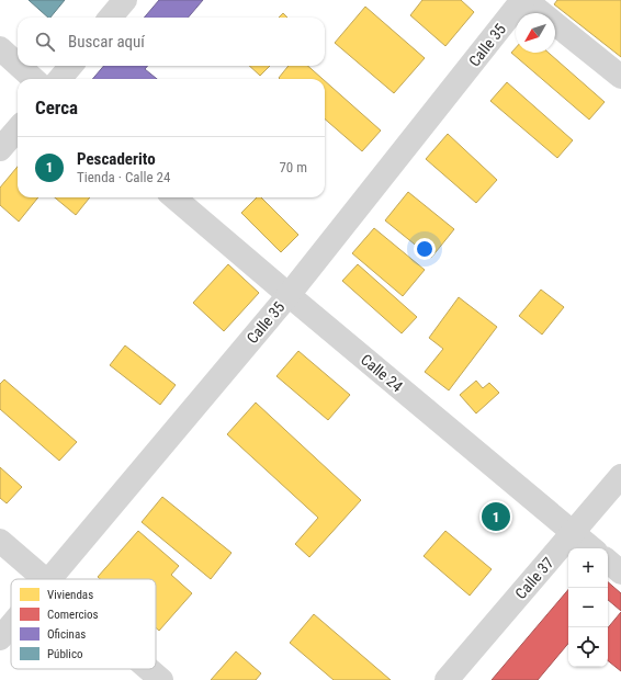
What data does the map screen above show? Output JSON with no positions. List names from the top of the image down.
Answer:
{
  "streets": {
    "street": ["Calle 35", "Calle 24", "Calle 37"]
  },
  "crossings": [
    ["Calle 35", "Calle 24"],
    ["Calle 24", "Calle 37"]
  ],
  "legend": [
    "Viviendas",
    "Comercios",
    "Oficinas",
    "Público"
  ],
  "north": "bottom left",
  "page": {
    "search": "Buscar aquí",
    "heading": "Cerca",
    "list": [
      {
        "mark": "1",
        "name": "Pescaderito",
        "note": "Tienda · Calle 24",
        "value": "70 m"
      }
    ],
    "pins": "1",
    "map_buttons": ["+", "−"]
  }
}
